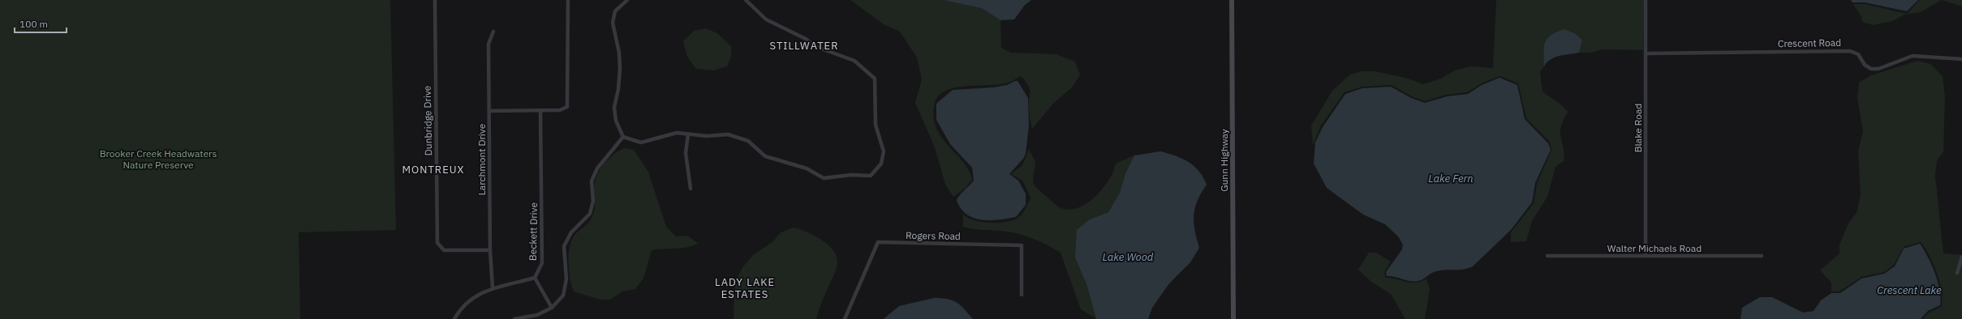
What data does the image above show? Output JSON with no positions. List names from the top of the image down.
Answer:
{
  "streets": {
    "main road": ["Gunn Highway"],
    "street": [
      "Crescent Road",
      "Dunbridge Drive",
      "Blake Road",
      "Larchmont Drive",
      "Beckett Drive",
      "Rogers Road",
      "Walter Michaels Road"
    ]
  },
  "crossings": [
    ["Crescent Road", "Blake Road"],
    ["Dunbridge Drive", "Larchmont Drive"],
    ["Blake Road", "Walter Michaels Road"]
  ],
  "districts": ["STILLWATER", "MONTREUX", "LADY LAKE ESTATES"],
  "water": ["Lake Fern", "Lake Wood", "Crescent Lake"],
  "parks": ["Brooker Creek Headwaters Nature Preserve"],
  "scale_bar": "100 m"
}
